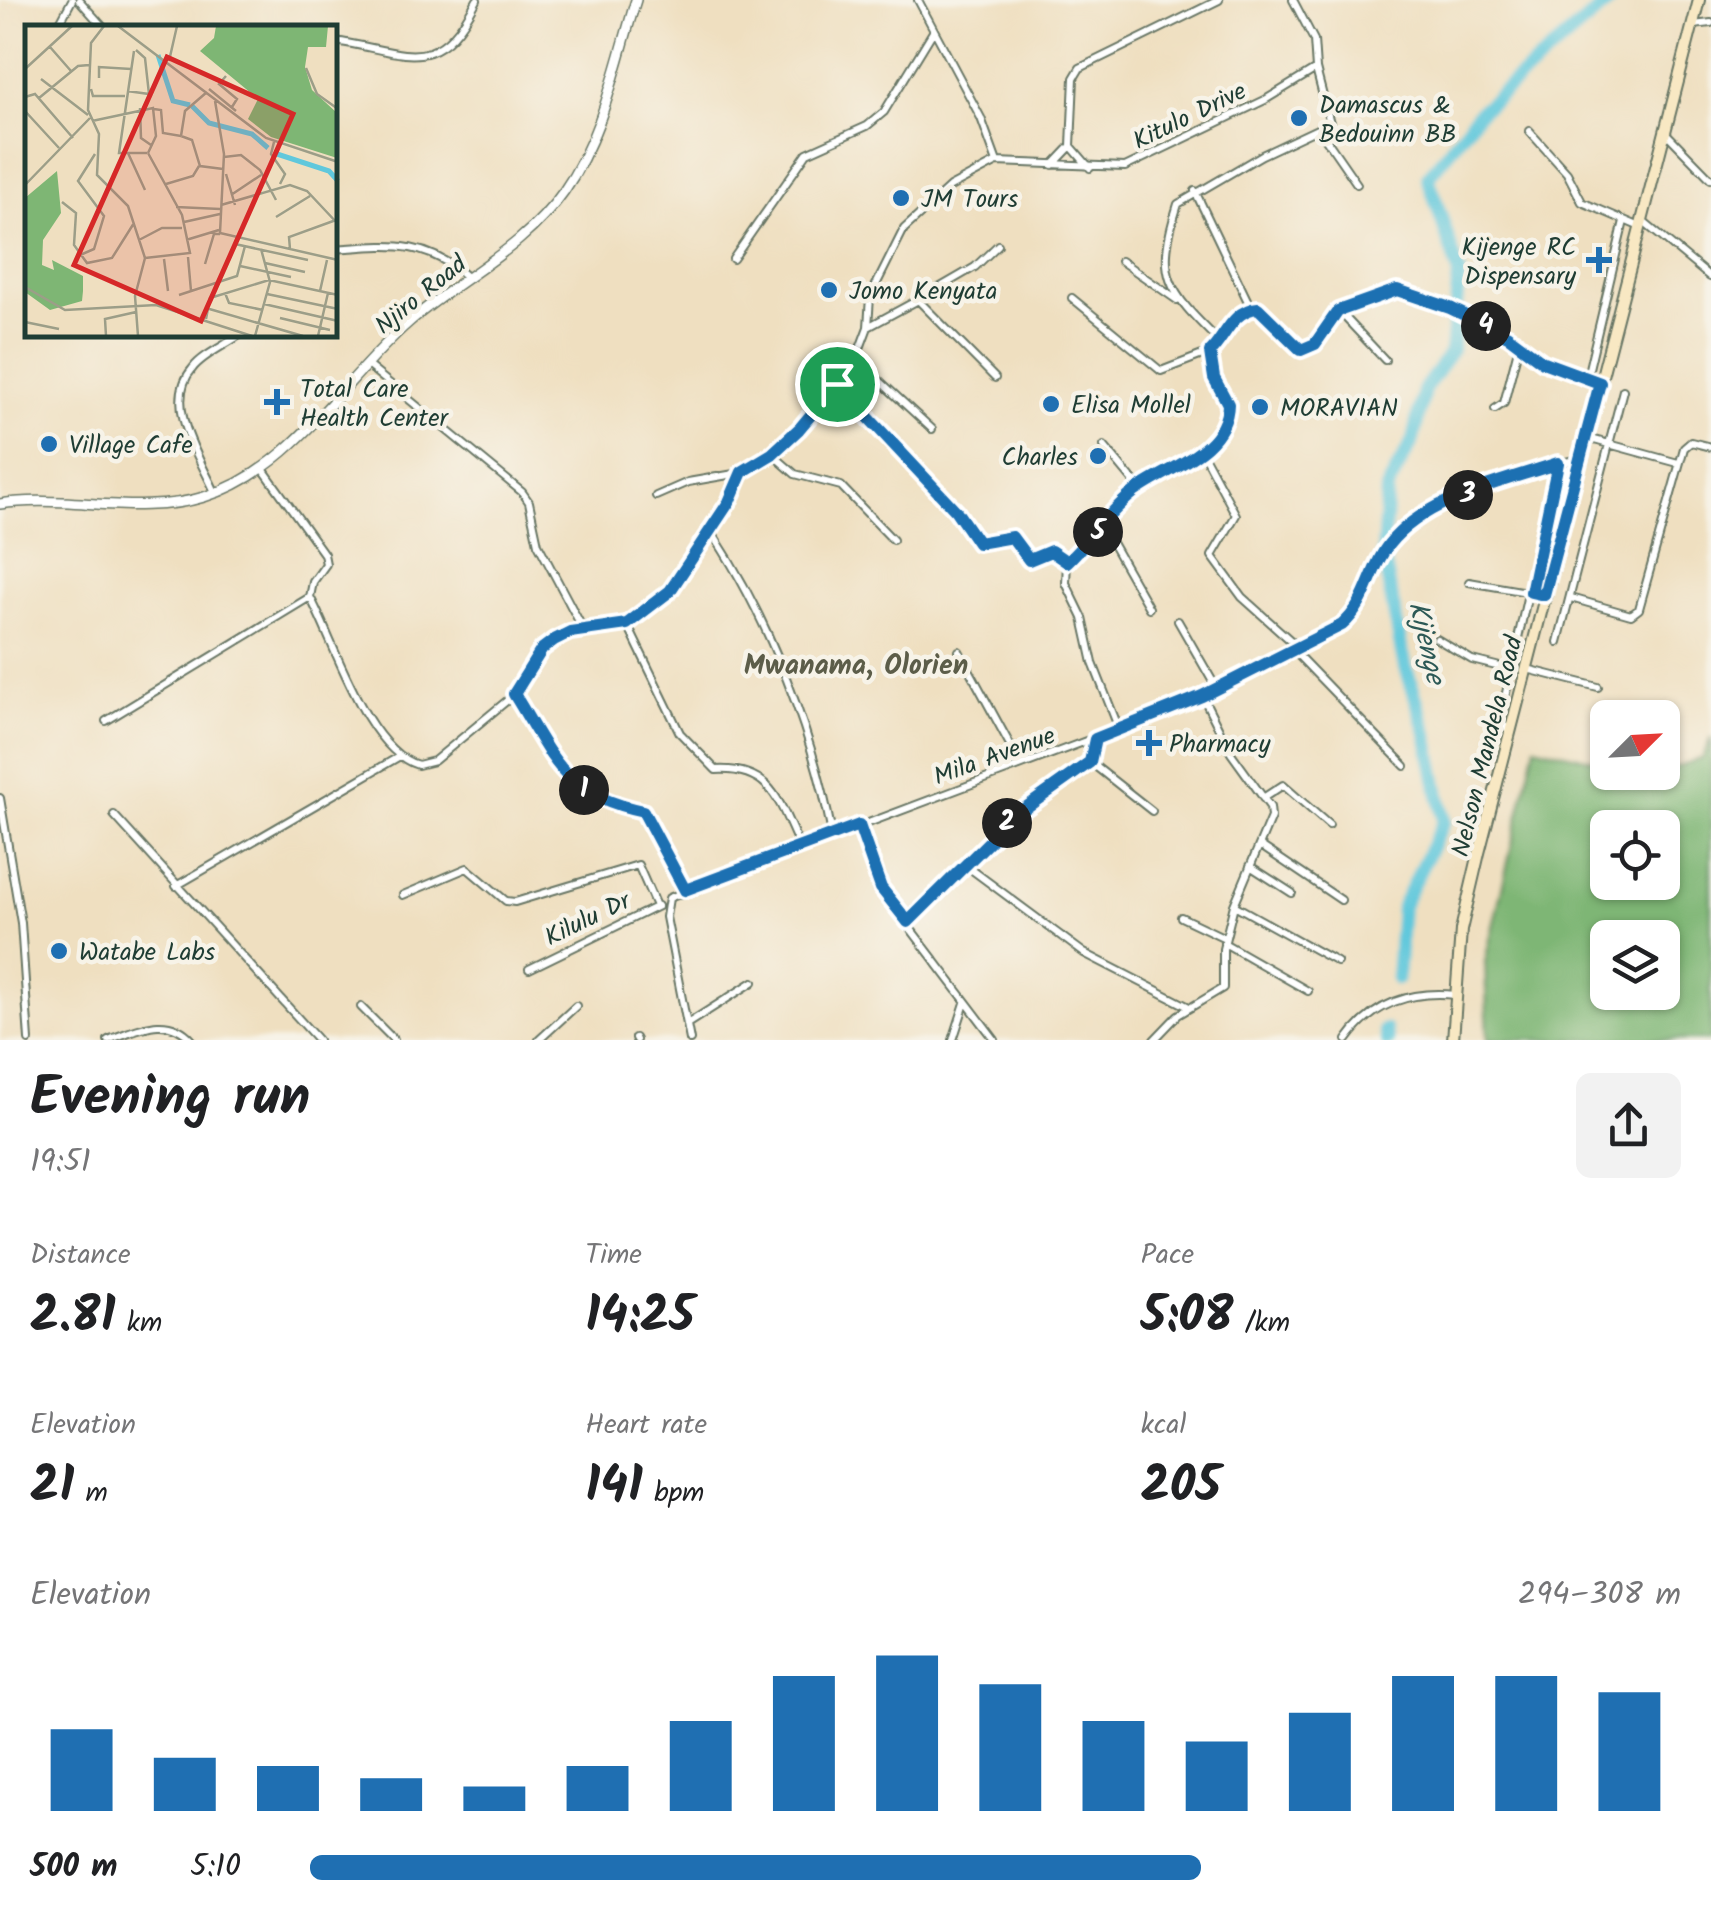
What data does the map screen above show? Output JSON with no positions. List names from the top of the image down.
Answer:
{
  "streets": {
    "main road": ["Nelson Mandela Road"],
    "street": [
      "Kitulo Drive",
      "Njiro Road",
      "Mila Avenue",
      "Kilulu Dr"
    ]
  },
  "crossings": [
    ["Nelson Mandela Road", "Mila Avenue"],
    ["Mila Avenue", "Kilulu Dr"]
  ],
  "districts": ["Mwanama, Olorien"],
  "water": ["Kijenge"],
  "places": {
    "other": [
      "Damascus & Bedouinn BB",
      "JM Tours",
      "Jomo Kenyata",
      "Elisa Mollel",
      "MORAVIAN",
      "Village Cafe",
      "Charles",
      "Watabe Labs"
    ],
    "health": ["Kijenge RC Dispensary", "Total Care Health Center", "Pharmacy"]
  },
  "north": "top right",
  "page": {
    "pins": [
      "4",
      "3",
      "5",
      "1",
      "2"
    ],
    "heading": ["Evening run", "19:51"],
    "stats": [
      ["Distance", "2.81 km"],
      ["Time", "14:25"],
      ["Pace", "5:08 /km"],
      ["Elevation", "21 m"],
      ["Heart rate", "141 bpm"],
      ["kcal", "205"]
    ],
    "chart": ["Elevation", "294–308 m"],
    "list": [
      {
        "name": "500 m",
        "note": "5:10"
      }
    ]
  }
}
